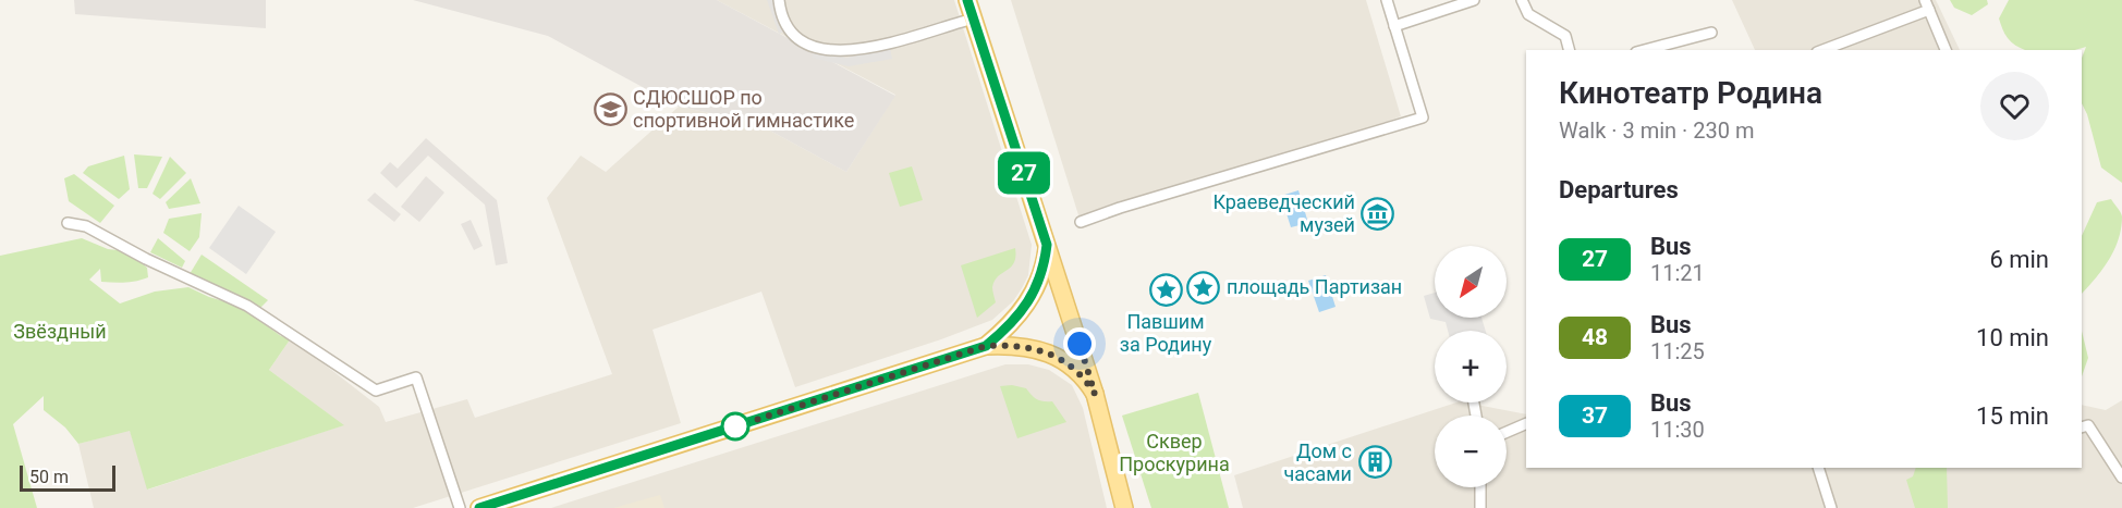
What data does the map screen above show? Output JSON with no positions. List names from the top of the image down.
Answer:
{
  "parks": ["Звёздный", "Сквер Проскурина"],
  "places": {
    "school or university": ["СДЮСШОР по спортивной гимнастике"],
    "museum": ["Краеведческий музей"],
    "place": ["площадь Партизан", "Павшим за Родину"],
    "building": ["Дом с часами"]
  },
  "lines": ["bus line 27"],
  "scale_bar": "50 m",
  "north": "bottom left",
  "page": {
    "on_map": "27",
    "heading": [
      ["Кинотеатр Родина", "Walk · 3 min · 230 m"],
      "Departures"
    ],
    "list": [
      {
        "mark": "27",
        "name": "Bus",
        "note": "11:21",
        "value": "6 min"
      },
      {
        "mark": "48",
        "name": "Bus",
        "note": "11:25",
        "value": "10 min"
      },
      {
        "mark": "37",
        "name": "Bus",
        "note": "11:30",
        "value": "15 min"
      }
    ],
    "map_buttons": ["+", "−"],
    "scale": "50 m"
  }
}
